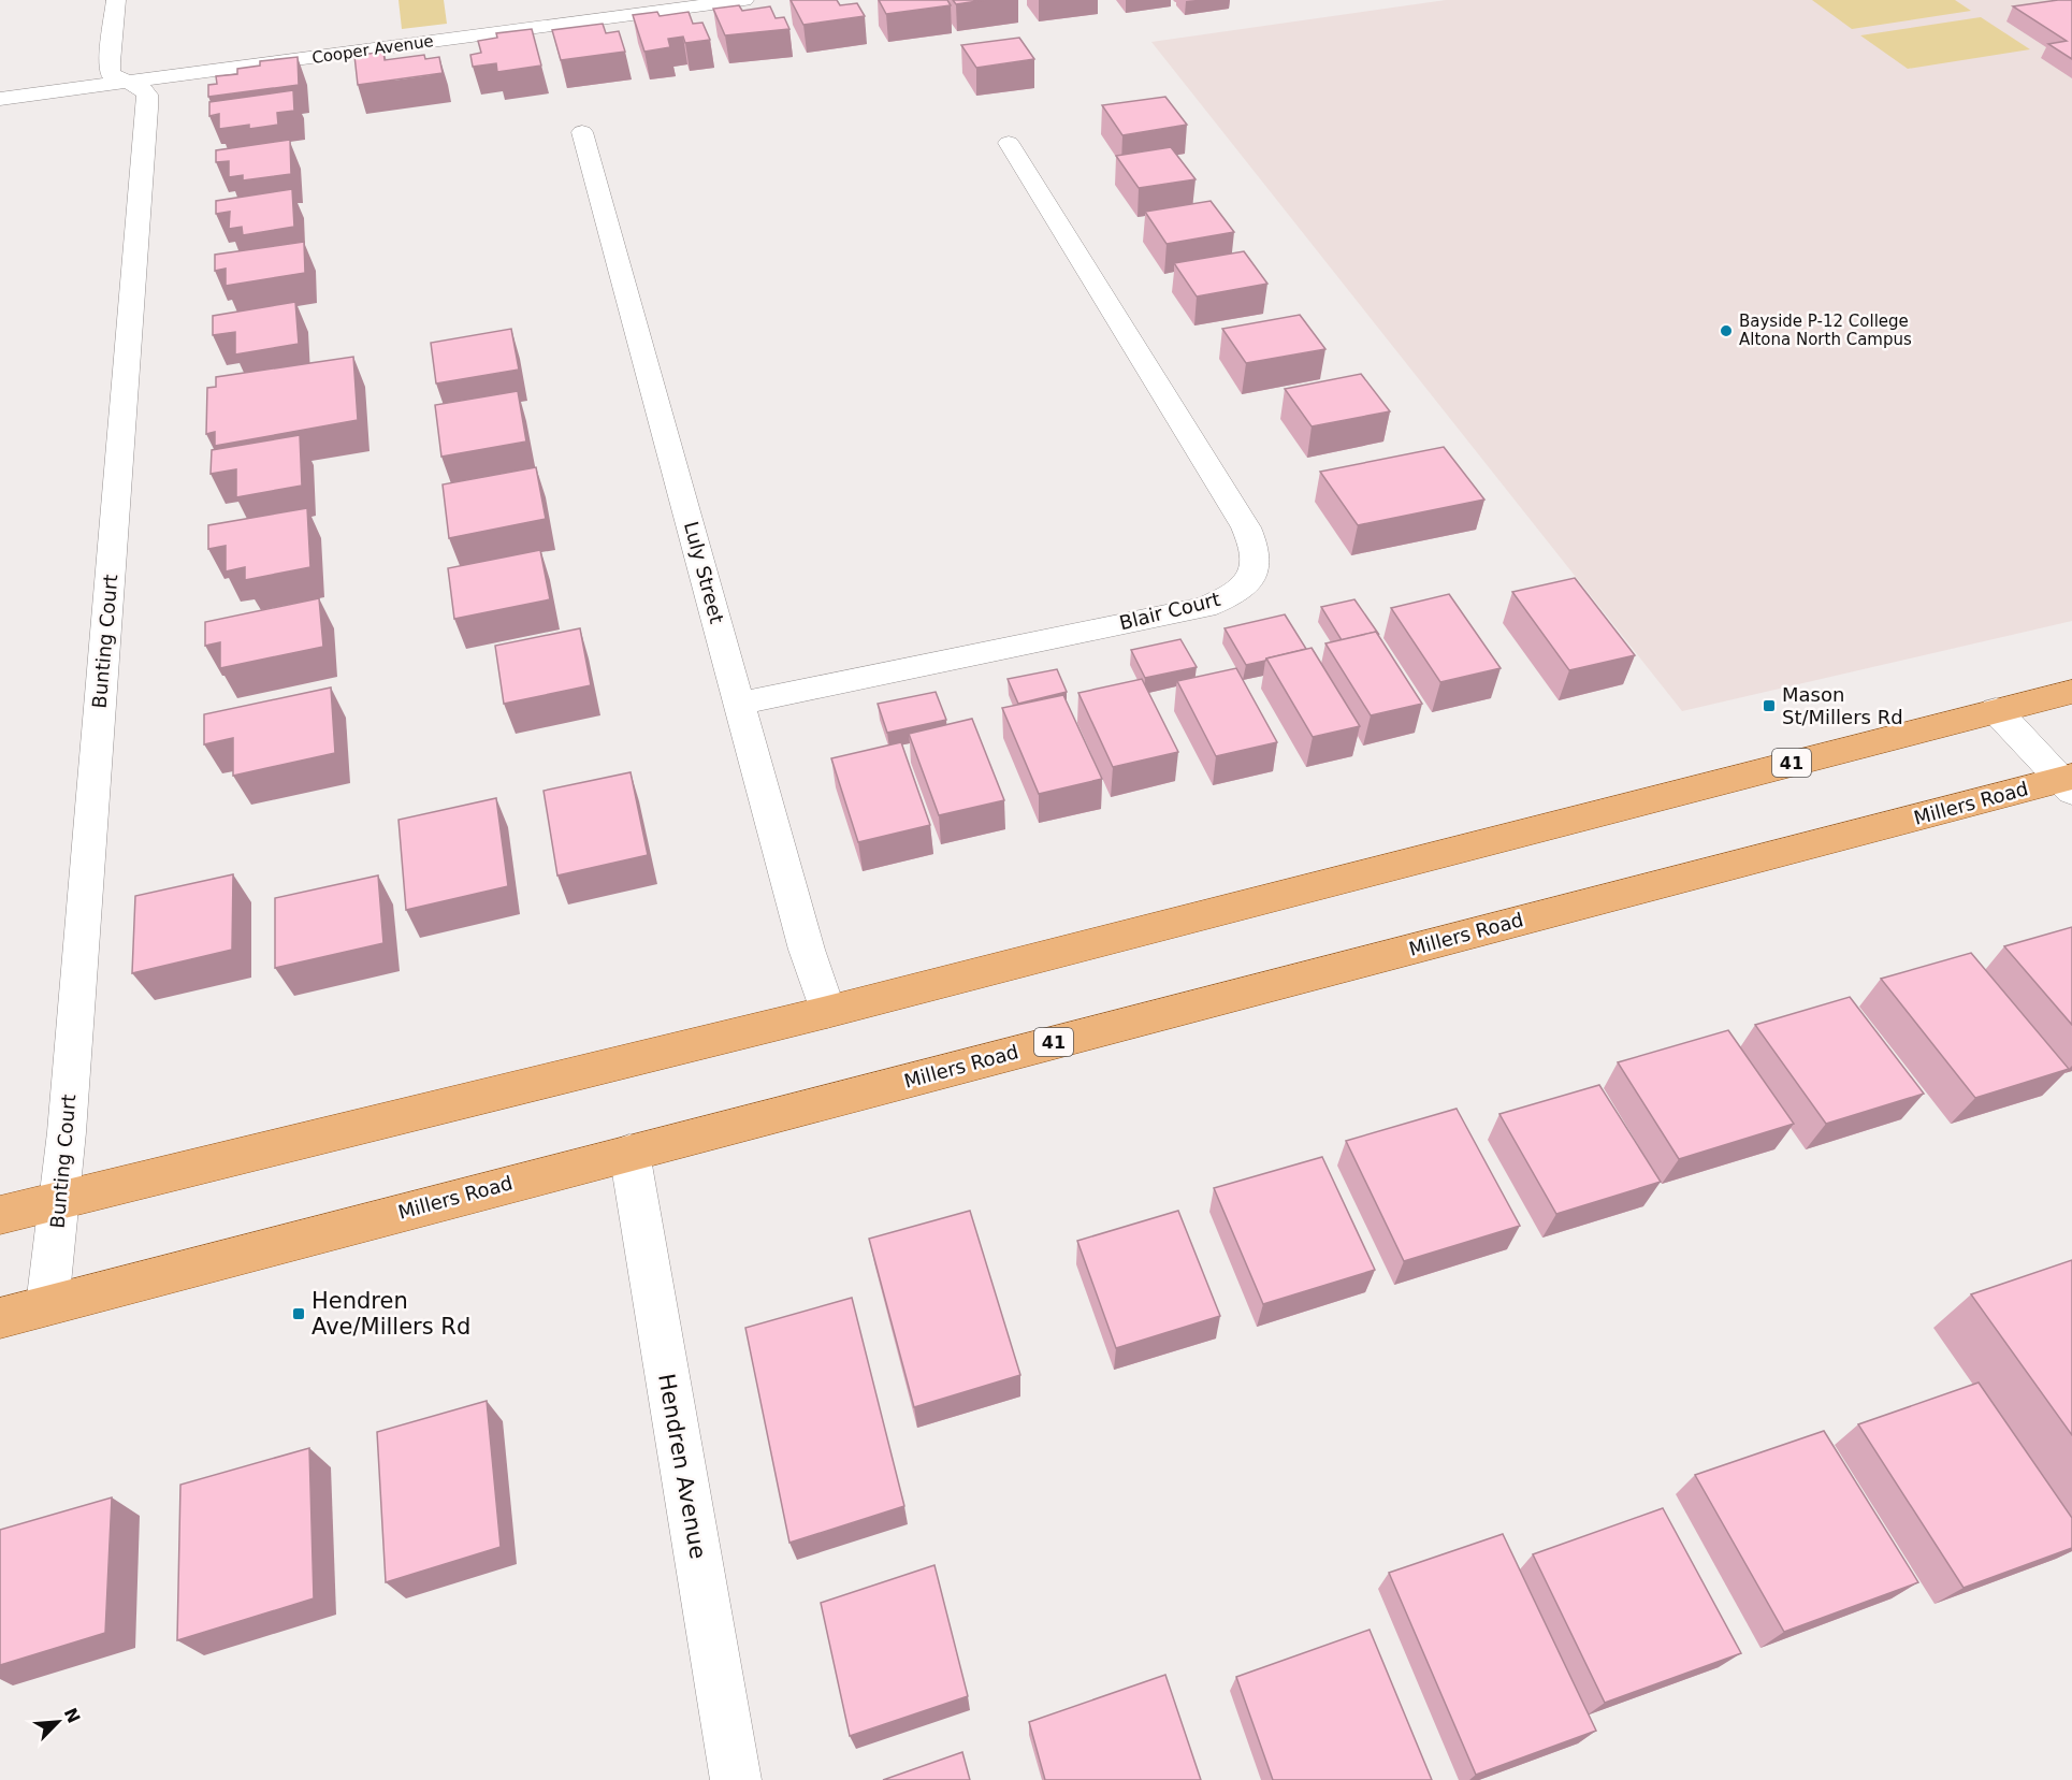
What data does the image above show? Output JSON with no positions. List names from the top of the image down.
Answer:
{
  "streets": {
    "main road": ["41", "Millers Road"],
    "street": [
      "Cooper Avenue",
      "Luly Street",
      "Blair Court",
      "Bunting Court",
      "Hendren Avenue"
    ]
  },
  "crossings": [
    ["Cooper Avenue", "Bunting Court"],
    ["Luly Street", "Blair Court"],
    ["Luly Street", "41"],
    ["Bunting Court", "41"],
    ["Bunting Court", "Millers Road"],
    ["Millers Road", "Hendren Avenue"]
  ],
  "places": {
    "other": ["Bayside P-12 College Altona North Campus"],
    "transit": ["Mason St/Millers Rd", "Hendren Ave/Millers Rd"]
  },
  "north": "top right"
}
